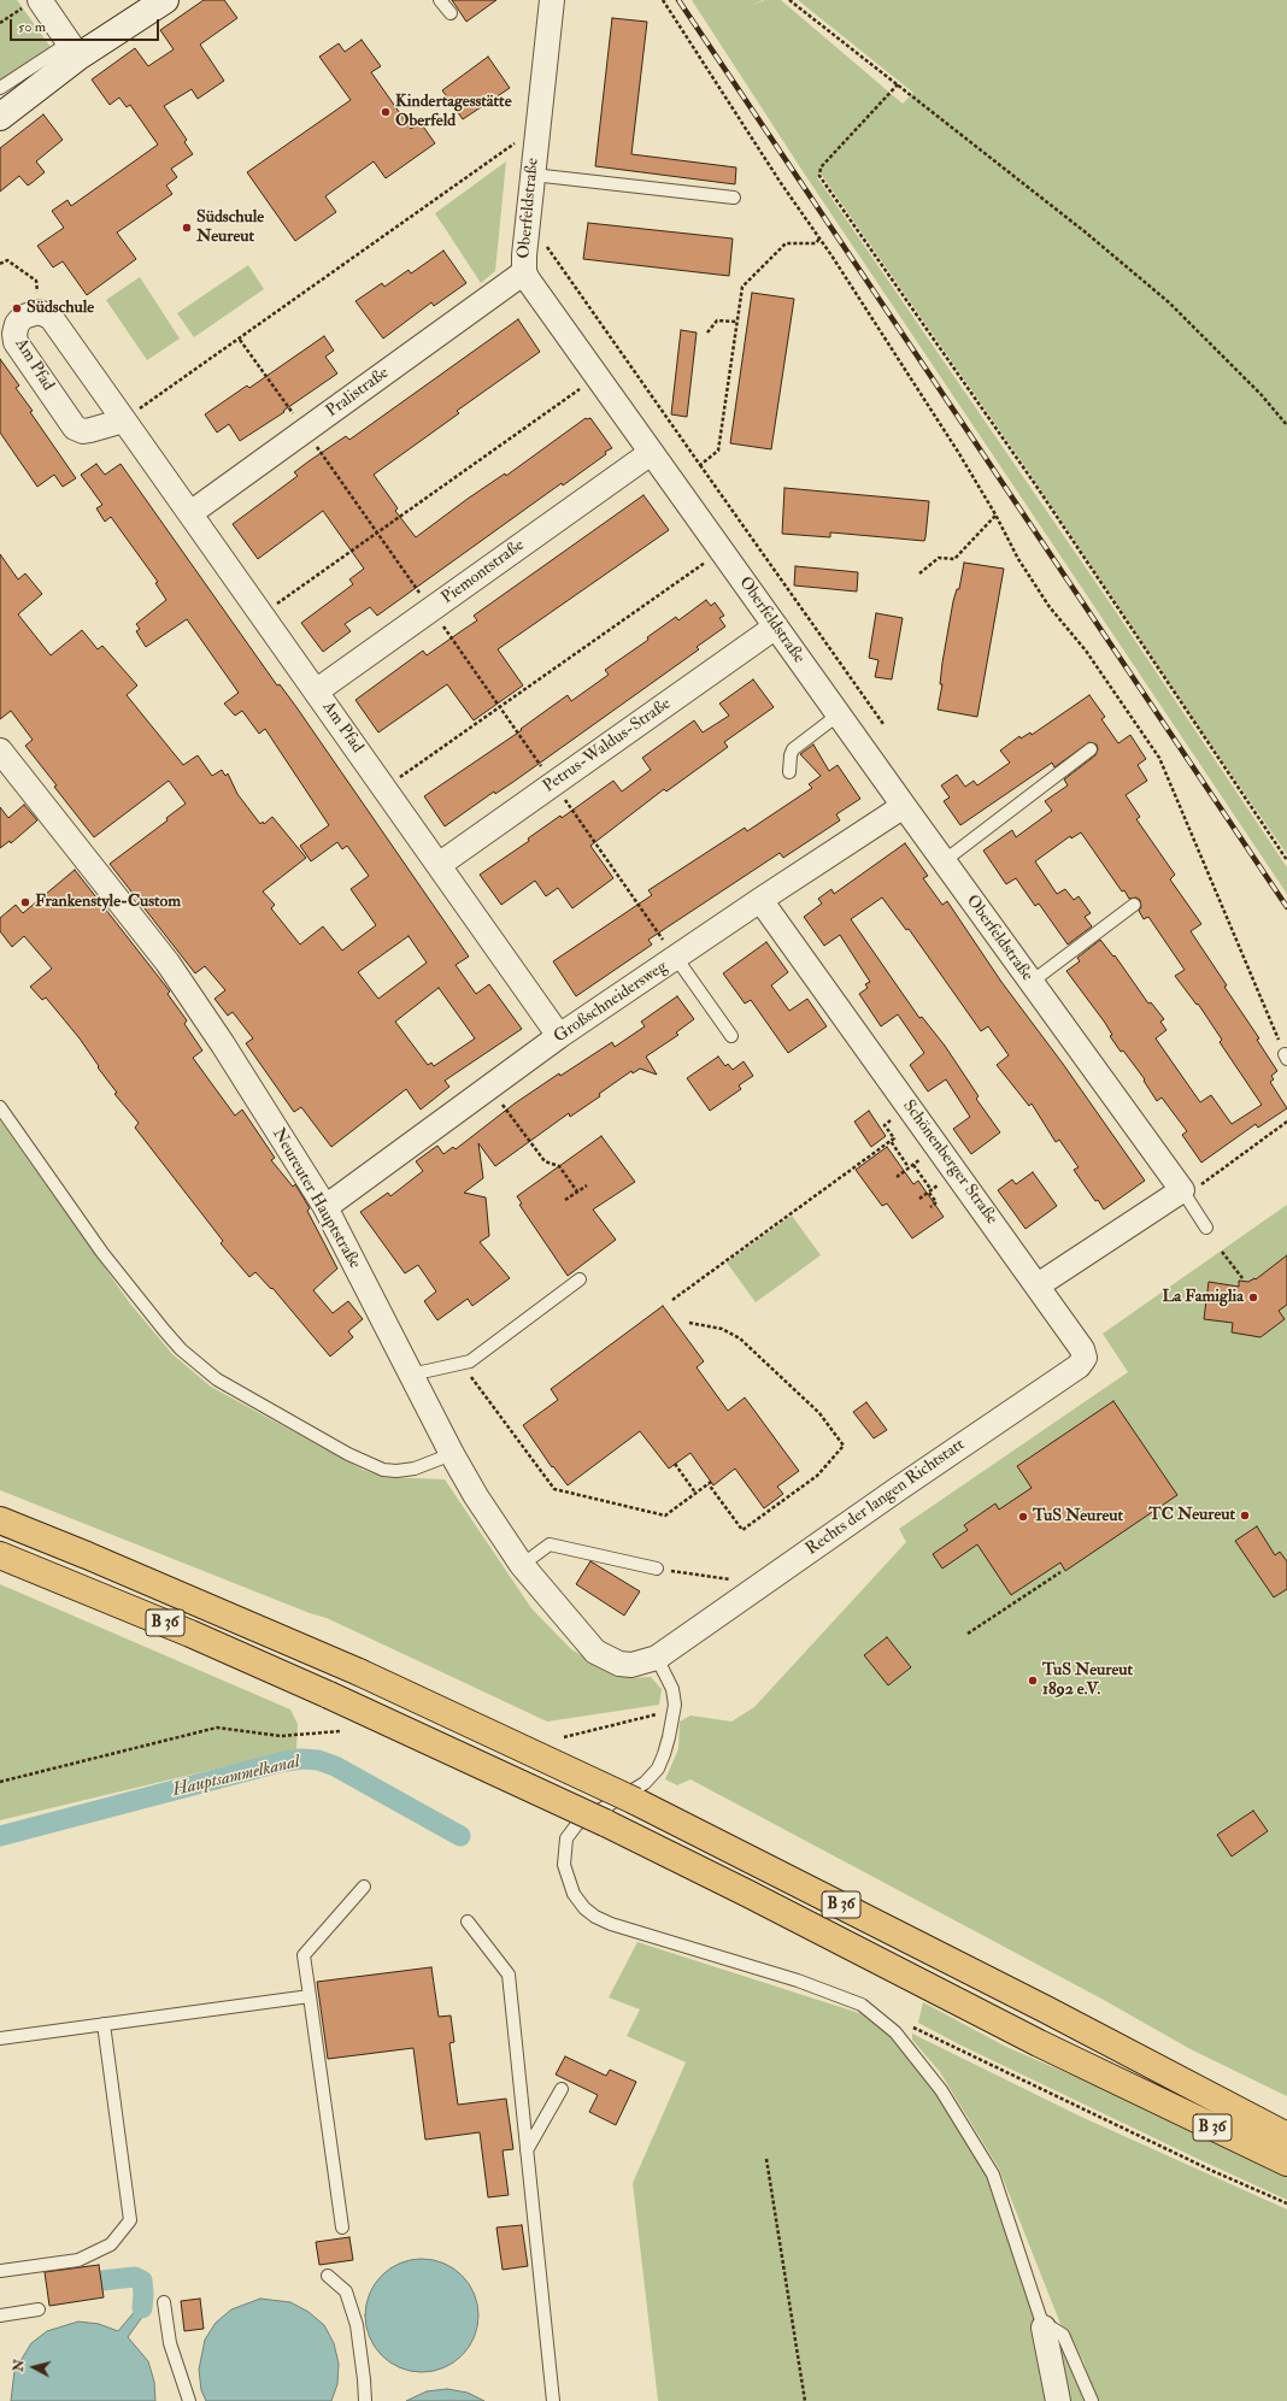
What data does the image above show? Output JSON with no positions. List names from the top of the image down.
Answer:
{
  "streets": {
    "highway": ["B 36"],
    "street": [
      "Oberfeldstraße",
      "Am Pfad",
      "Pralistraße",
      "Piemontstraße",
      "Petrus-Waldus-Straße",
      "Großschneidersweg",
      "Schönenberger Straße",
      "Neureuter Hauptstraße",
      "Rechts der langen Richtstatt"
    ]
  },
  "crossings": [
    ["Oberfeldstraße", "Pralistraße"],
    ["Oberfeldstraße", "Piemontstraße"],
    ["Oberfeldstraße", "Petrus-Waldus-Straße"],
    ["Oberfeldstraße", "Großschneidersweg"],
    ["Am Pfad", "Pralistraße"],
    ["Am Pfad", "Piemontstraße"],
    ["Am Pfad", "Petrus-Waldus-Straße"],
    ["Am Pfad", "Großschneidersweg"],
    ["Großschneidersweg", "Schönenberger Straße"],
    ["Großschneidersweg", "Neureuter Hauptstraße"],
    ["Schönenberger Straße", "Rechts der langen Richtstatt"],
    ["Neureuter Hauptstraße", "Rechts der langen Richtstatt"]
  ],
  "water": ["Hauptsammelkanal"],
  "places": [
    "Kindertagesstätte Oberfeld",
    "Südschule Neureut",
    "Südschule",
    "Frankenstyle-Custom",
    "La Famiglia",
    "TC Neureut",
    "TuS Neureut",
    "TuS Neureut 1892 e.V."
  ],
  "scale_bar": "50 m",
  "north": "left"
}
